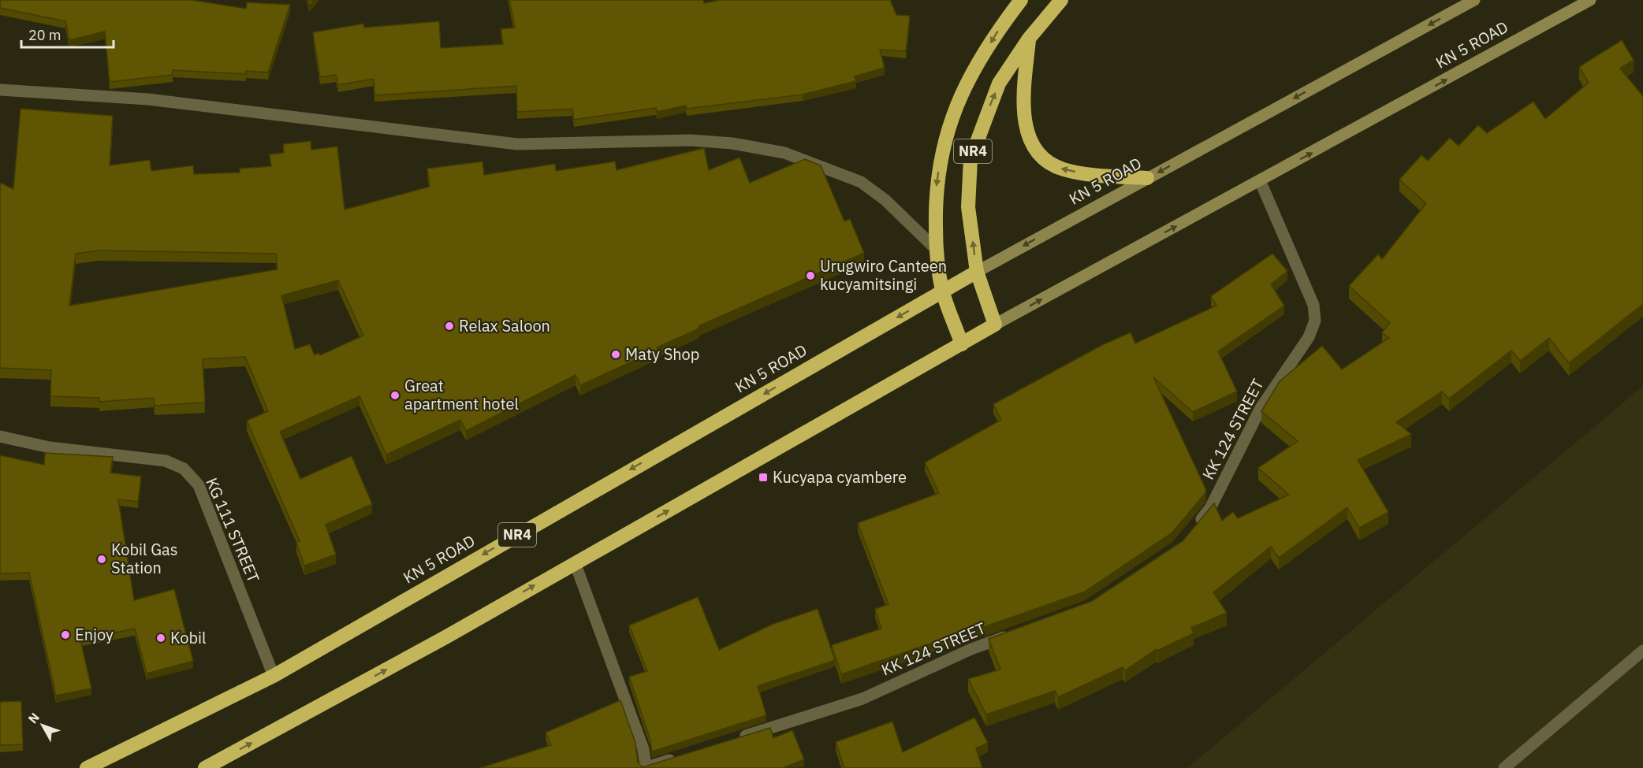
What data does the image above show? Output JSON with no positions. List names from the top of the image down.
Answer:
{
  "streets": {
    "highway": ["KN 5 ROAD", "NR4"],
    "street": ["KK 124 STREET", "KG 111 STREET"]
  },
  "crossings": [
    ["KN 5 ROAD", "NR4"],
    ["KN 5 ROAD", "KK 124 STREET"],
    ["KN 5 ROAD", "KG 111 STREET"]
  ],
  "places": {
    "other": [
      "Urugwiro Canteen kucyamitsingi",
      "Relax Saloon",
      "Maty Shop",
      "Great apartment hotel",
      "Kobil Gas Station",
      "Enjoy",
      "Kobil"
    ],
    "transit": ["Kucyapa cyambere"]
  },
  "scale_bar": "20 m",
  "north": "top left"
}
